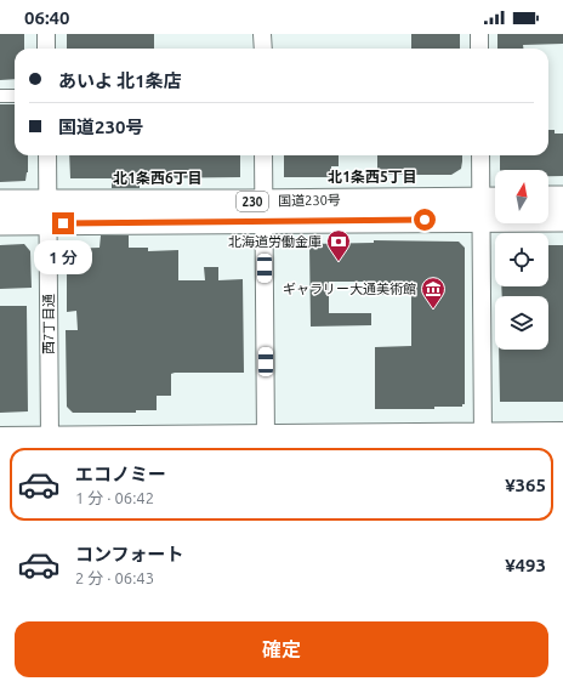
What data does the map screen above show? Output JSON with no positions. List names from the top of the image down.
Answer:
{
  "streets": {
    "highway": ["国道230号", "230"],
    "street": ["西7丁目通"]
  },
  "crossings": [
    ["国道230号", "西7丁目通"]
  ],
  "districts": ["北1条西5丁目", "北1条西6丁目"],
  "places": {
    "bank": ["北海道労働金庫"],
    "museum": ["ギャラリー大通美術館"]
  },
  "north": "top",
  "page": {
    "status": "06:40",
    "banner": ["あいよ 北1条店", "国道230号"],
    "bubble": "1 分",
    "list": [
      {
        "name": "エコノミー",
        "note": "1 分 · 06:42",
        "value": "¥365"
      },
      {
        "name": "コンフォート",
        "note": "2 分 · 06:43",
        "value": "¥493"
      }
    ],
    "buttons": "確定"
  }
}
